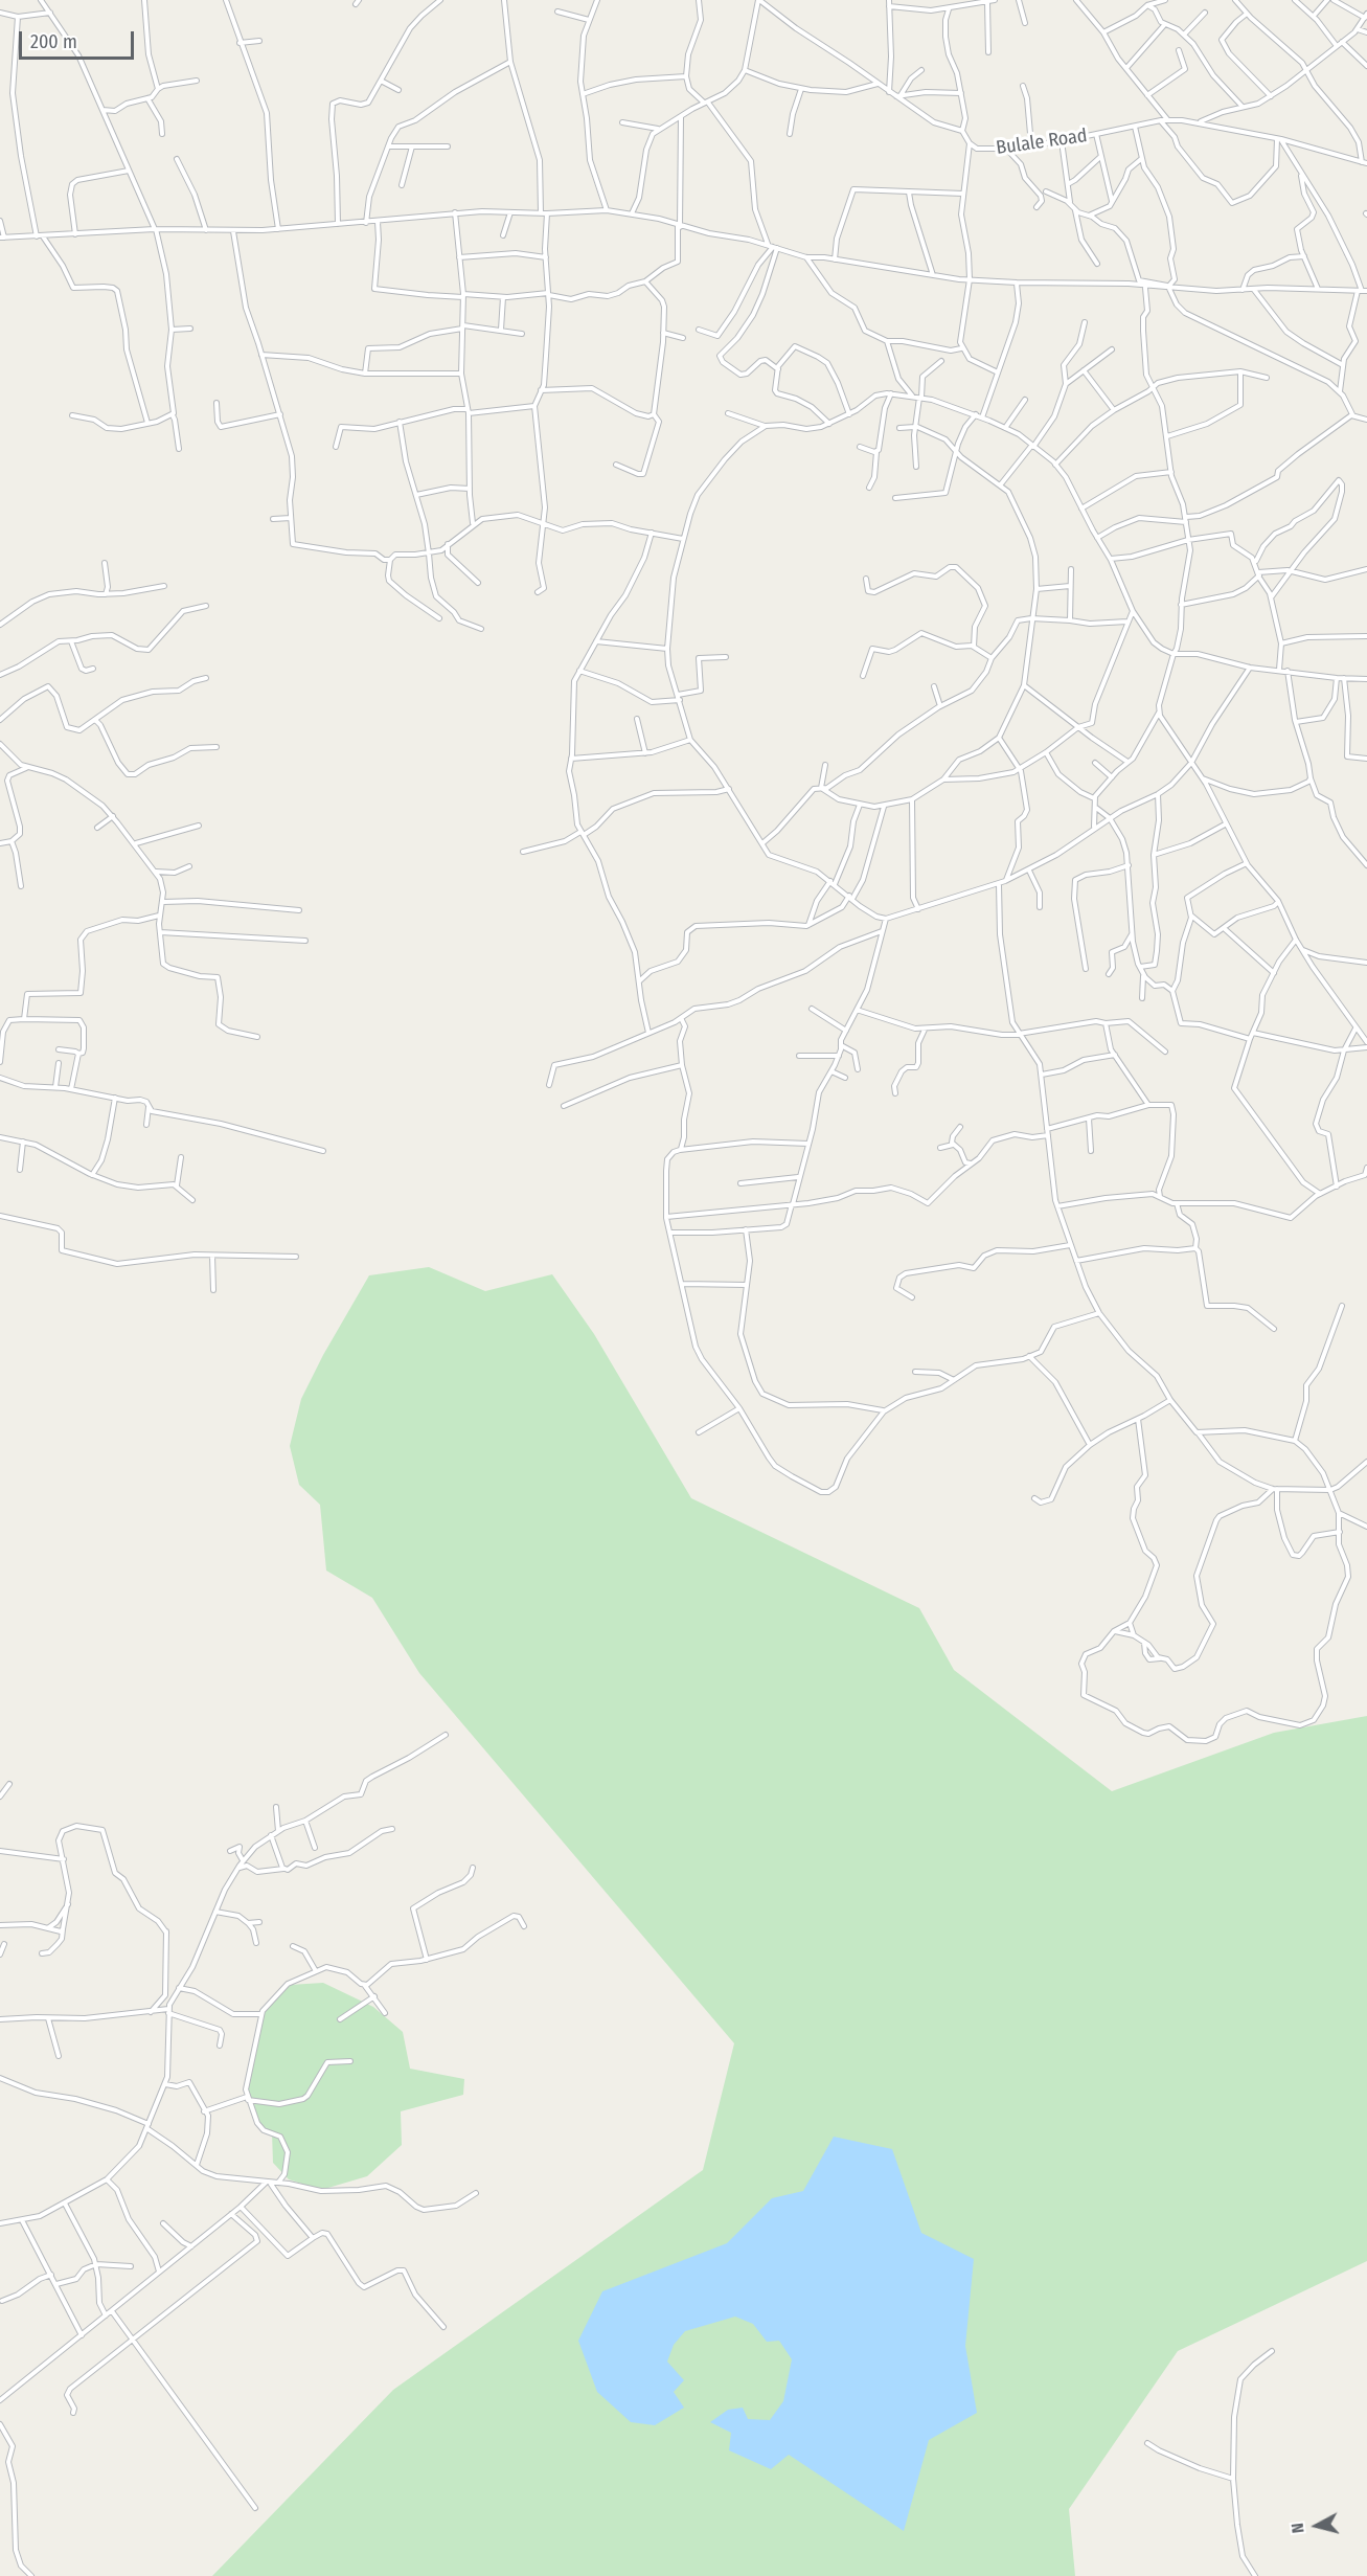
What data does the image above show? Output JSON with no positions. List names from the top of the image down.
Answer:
{
  "streets": {
    "street": ["Bulale Road"]
  },
  "scale_bar": "200 m",
  "north": "left"
}
